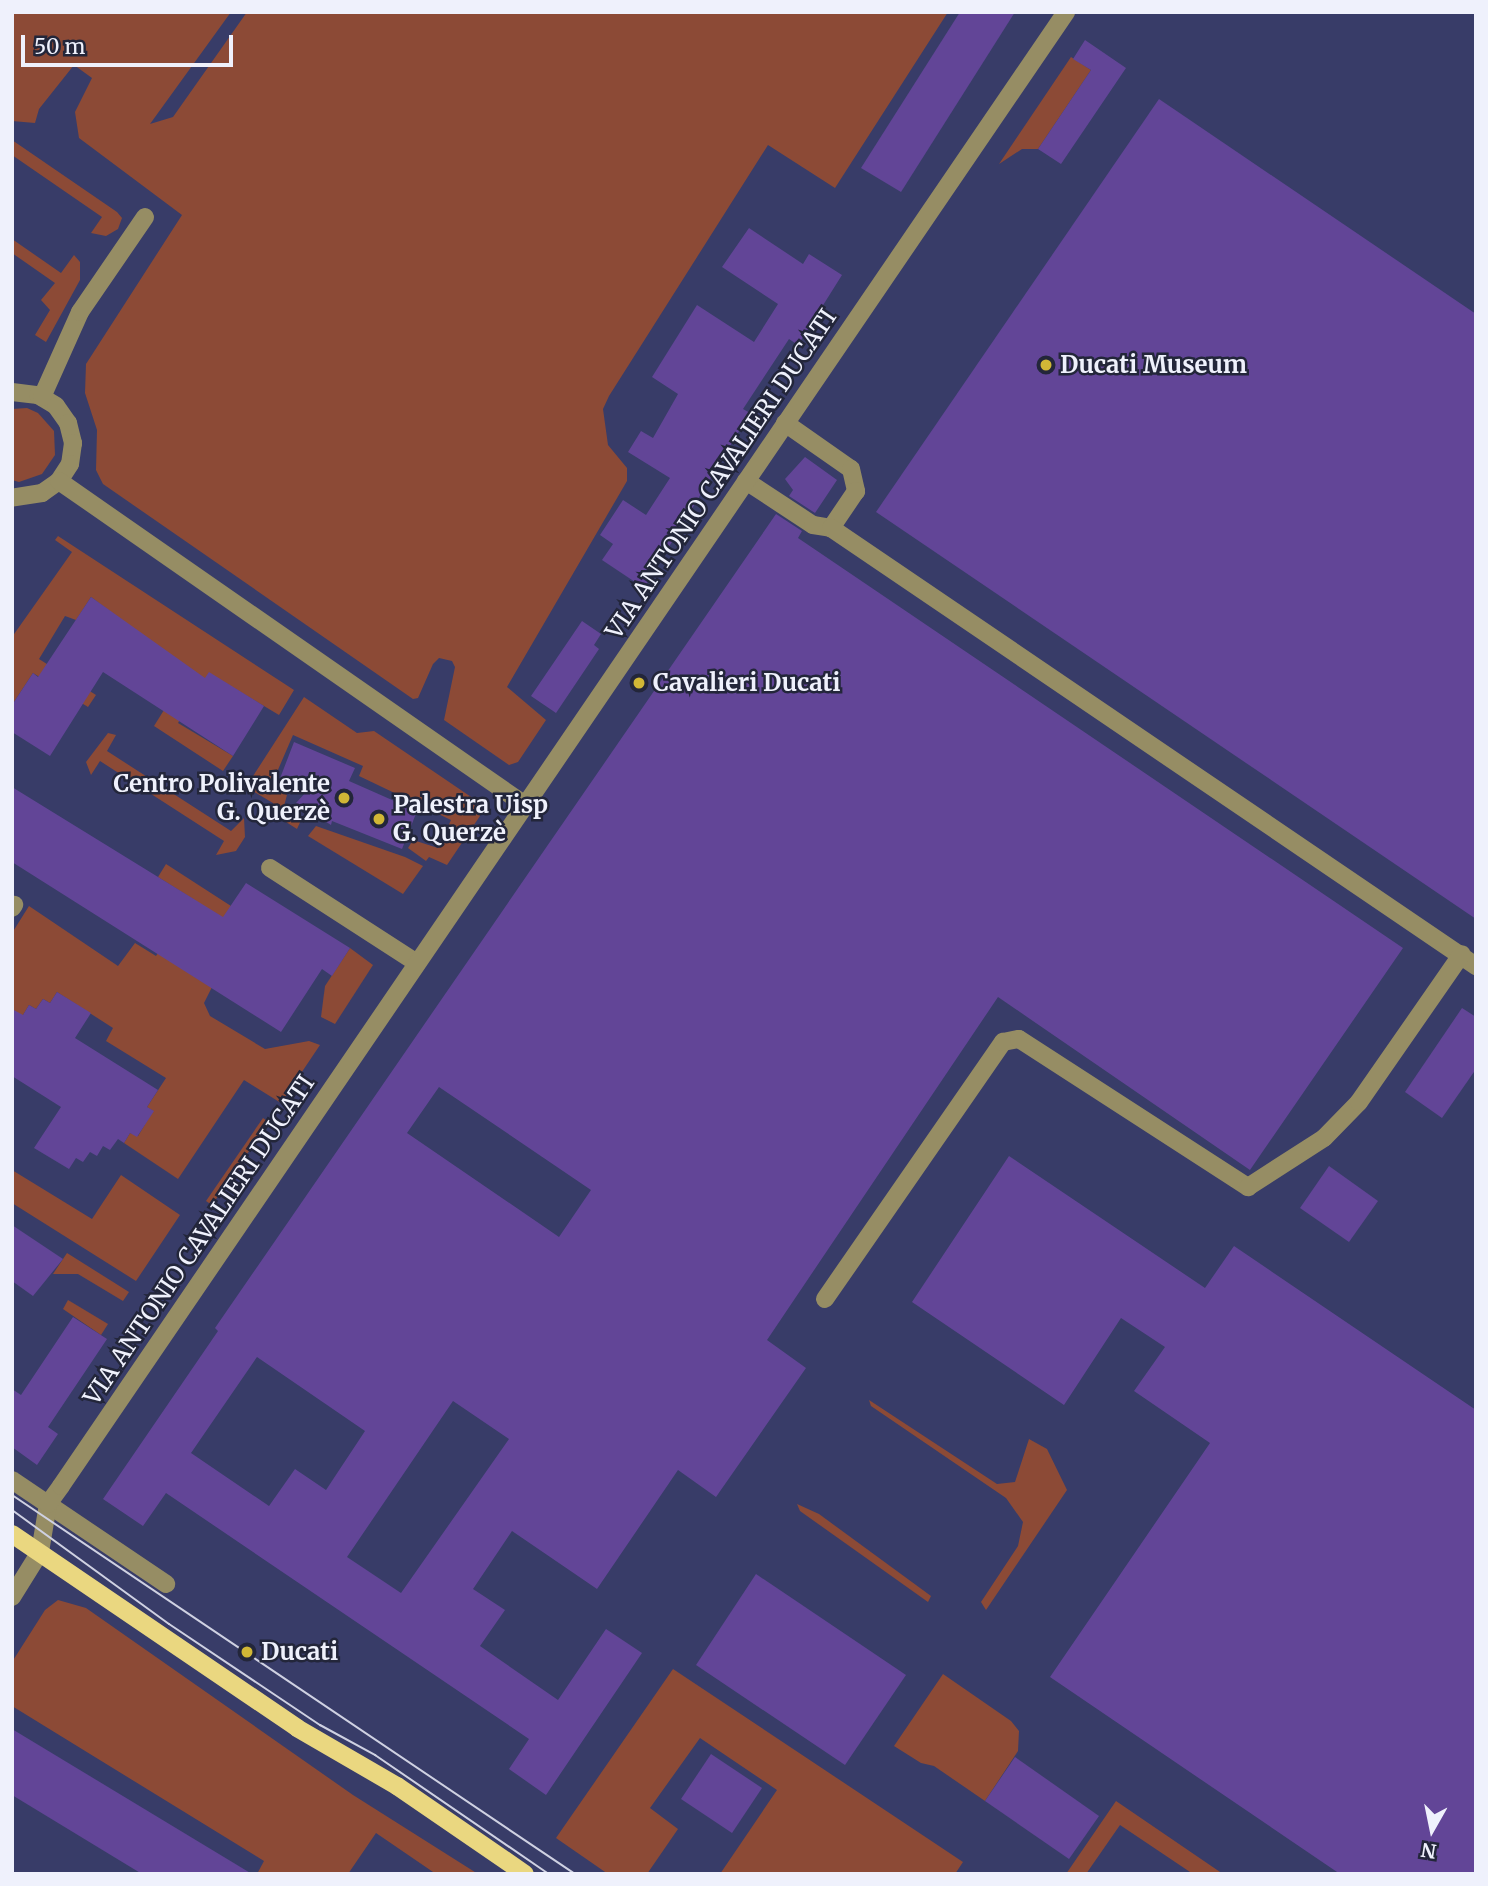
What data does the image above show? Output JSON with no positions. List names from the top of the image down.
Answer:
{
  "streets": {
    "street": ["VIA ANTONIO CAVALIERI DUCATI"]
  },
  "places": [
    "Ducati Museum",
    "Cavalieri Ducati",
    "Centro Polivalente G. Querzè",
    "Palestra Uisp G. Querzè",
    "Ducati"
  ],
  "scale_bar": "50 m",
  "north": "bottom"
}
